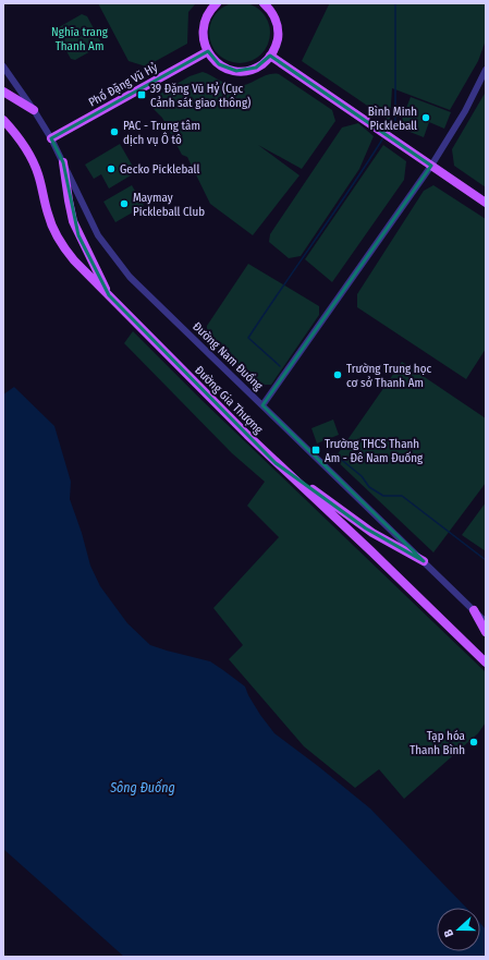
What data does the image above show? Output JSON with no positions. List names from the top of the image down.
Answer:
{
  "streets": {
    "main road": ["Phố Đặng Vũ Hỷ", "Đường Gia Thượng"],
    "street": ["Đường Nam Đuống"]
  },
  "crossings": [
    ["Phố Đặng Vũ Hỷ", "Đường Nam Đuống"]
  ],
  "water": ["Sông Đuống"],
  "parks": ["Nghĩa trang Thanh Am"],
  "places": {
    "transit": ["39 Đặng Vũ Hỷ (Cục Cảnh sát giao thông)", "Trường THCS Thanh Am - Đê Nam Đuống"],
    "other": [
      "Bình Minh Pickleball",
      "PAC - Trung tâm dịch vụ Ô tô",
      "Gecko Pickleball",
      "Maymay Pickleball Club",
      "Trường Trung học cơ sở Thanh Am",
      "Tạp hóa Thanh Bình"
    ]
  },
  "north": "left"
}
